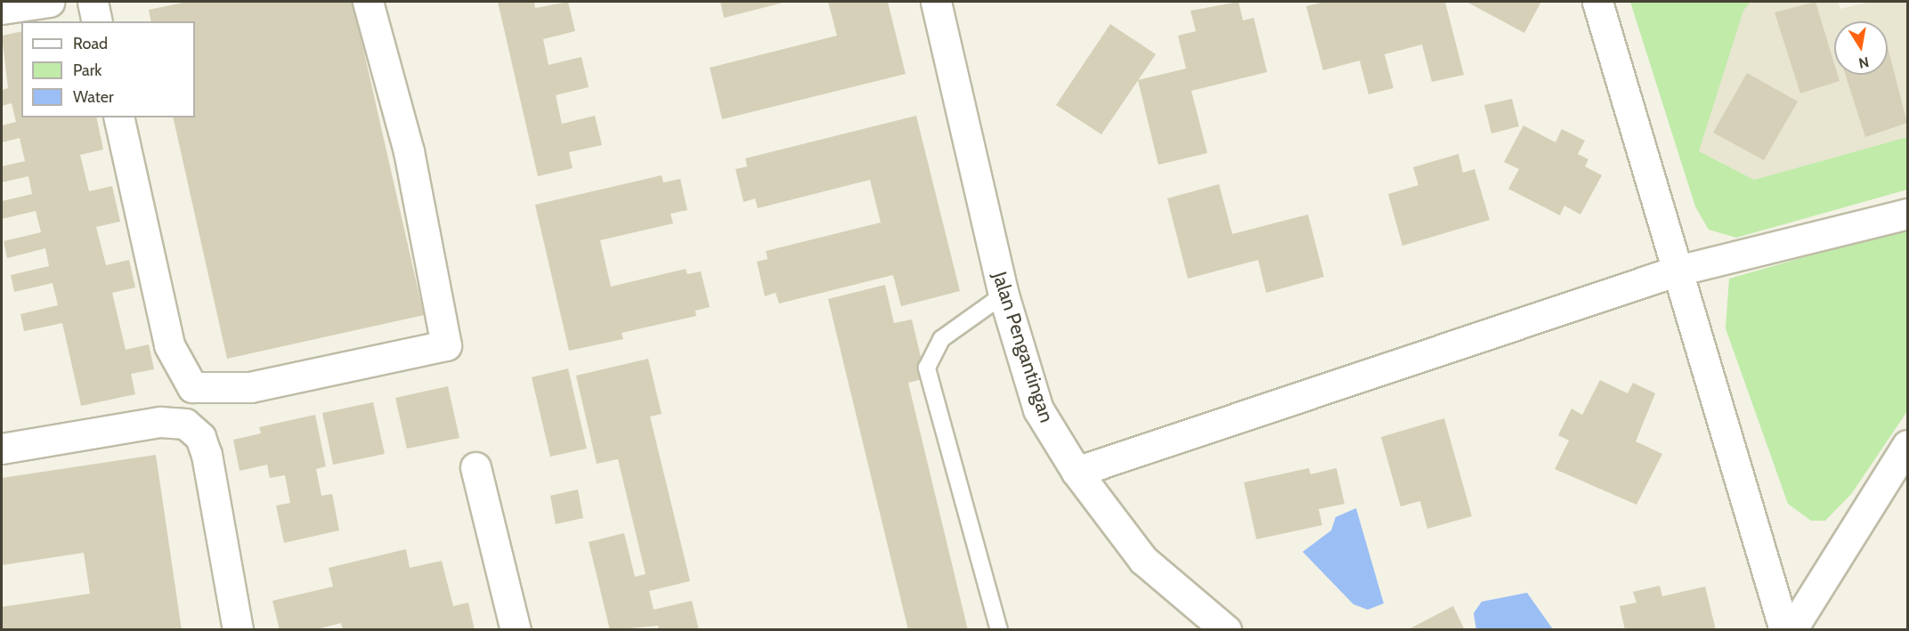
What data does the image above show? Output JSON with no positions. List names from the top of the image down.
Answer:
{
  "streets": {
    "street": ["Jalan Pengantingan"]
  },
  "legend": ["Road", "Park", "Water"],
  "north": "bottom"
}
